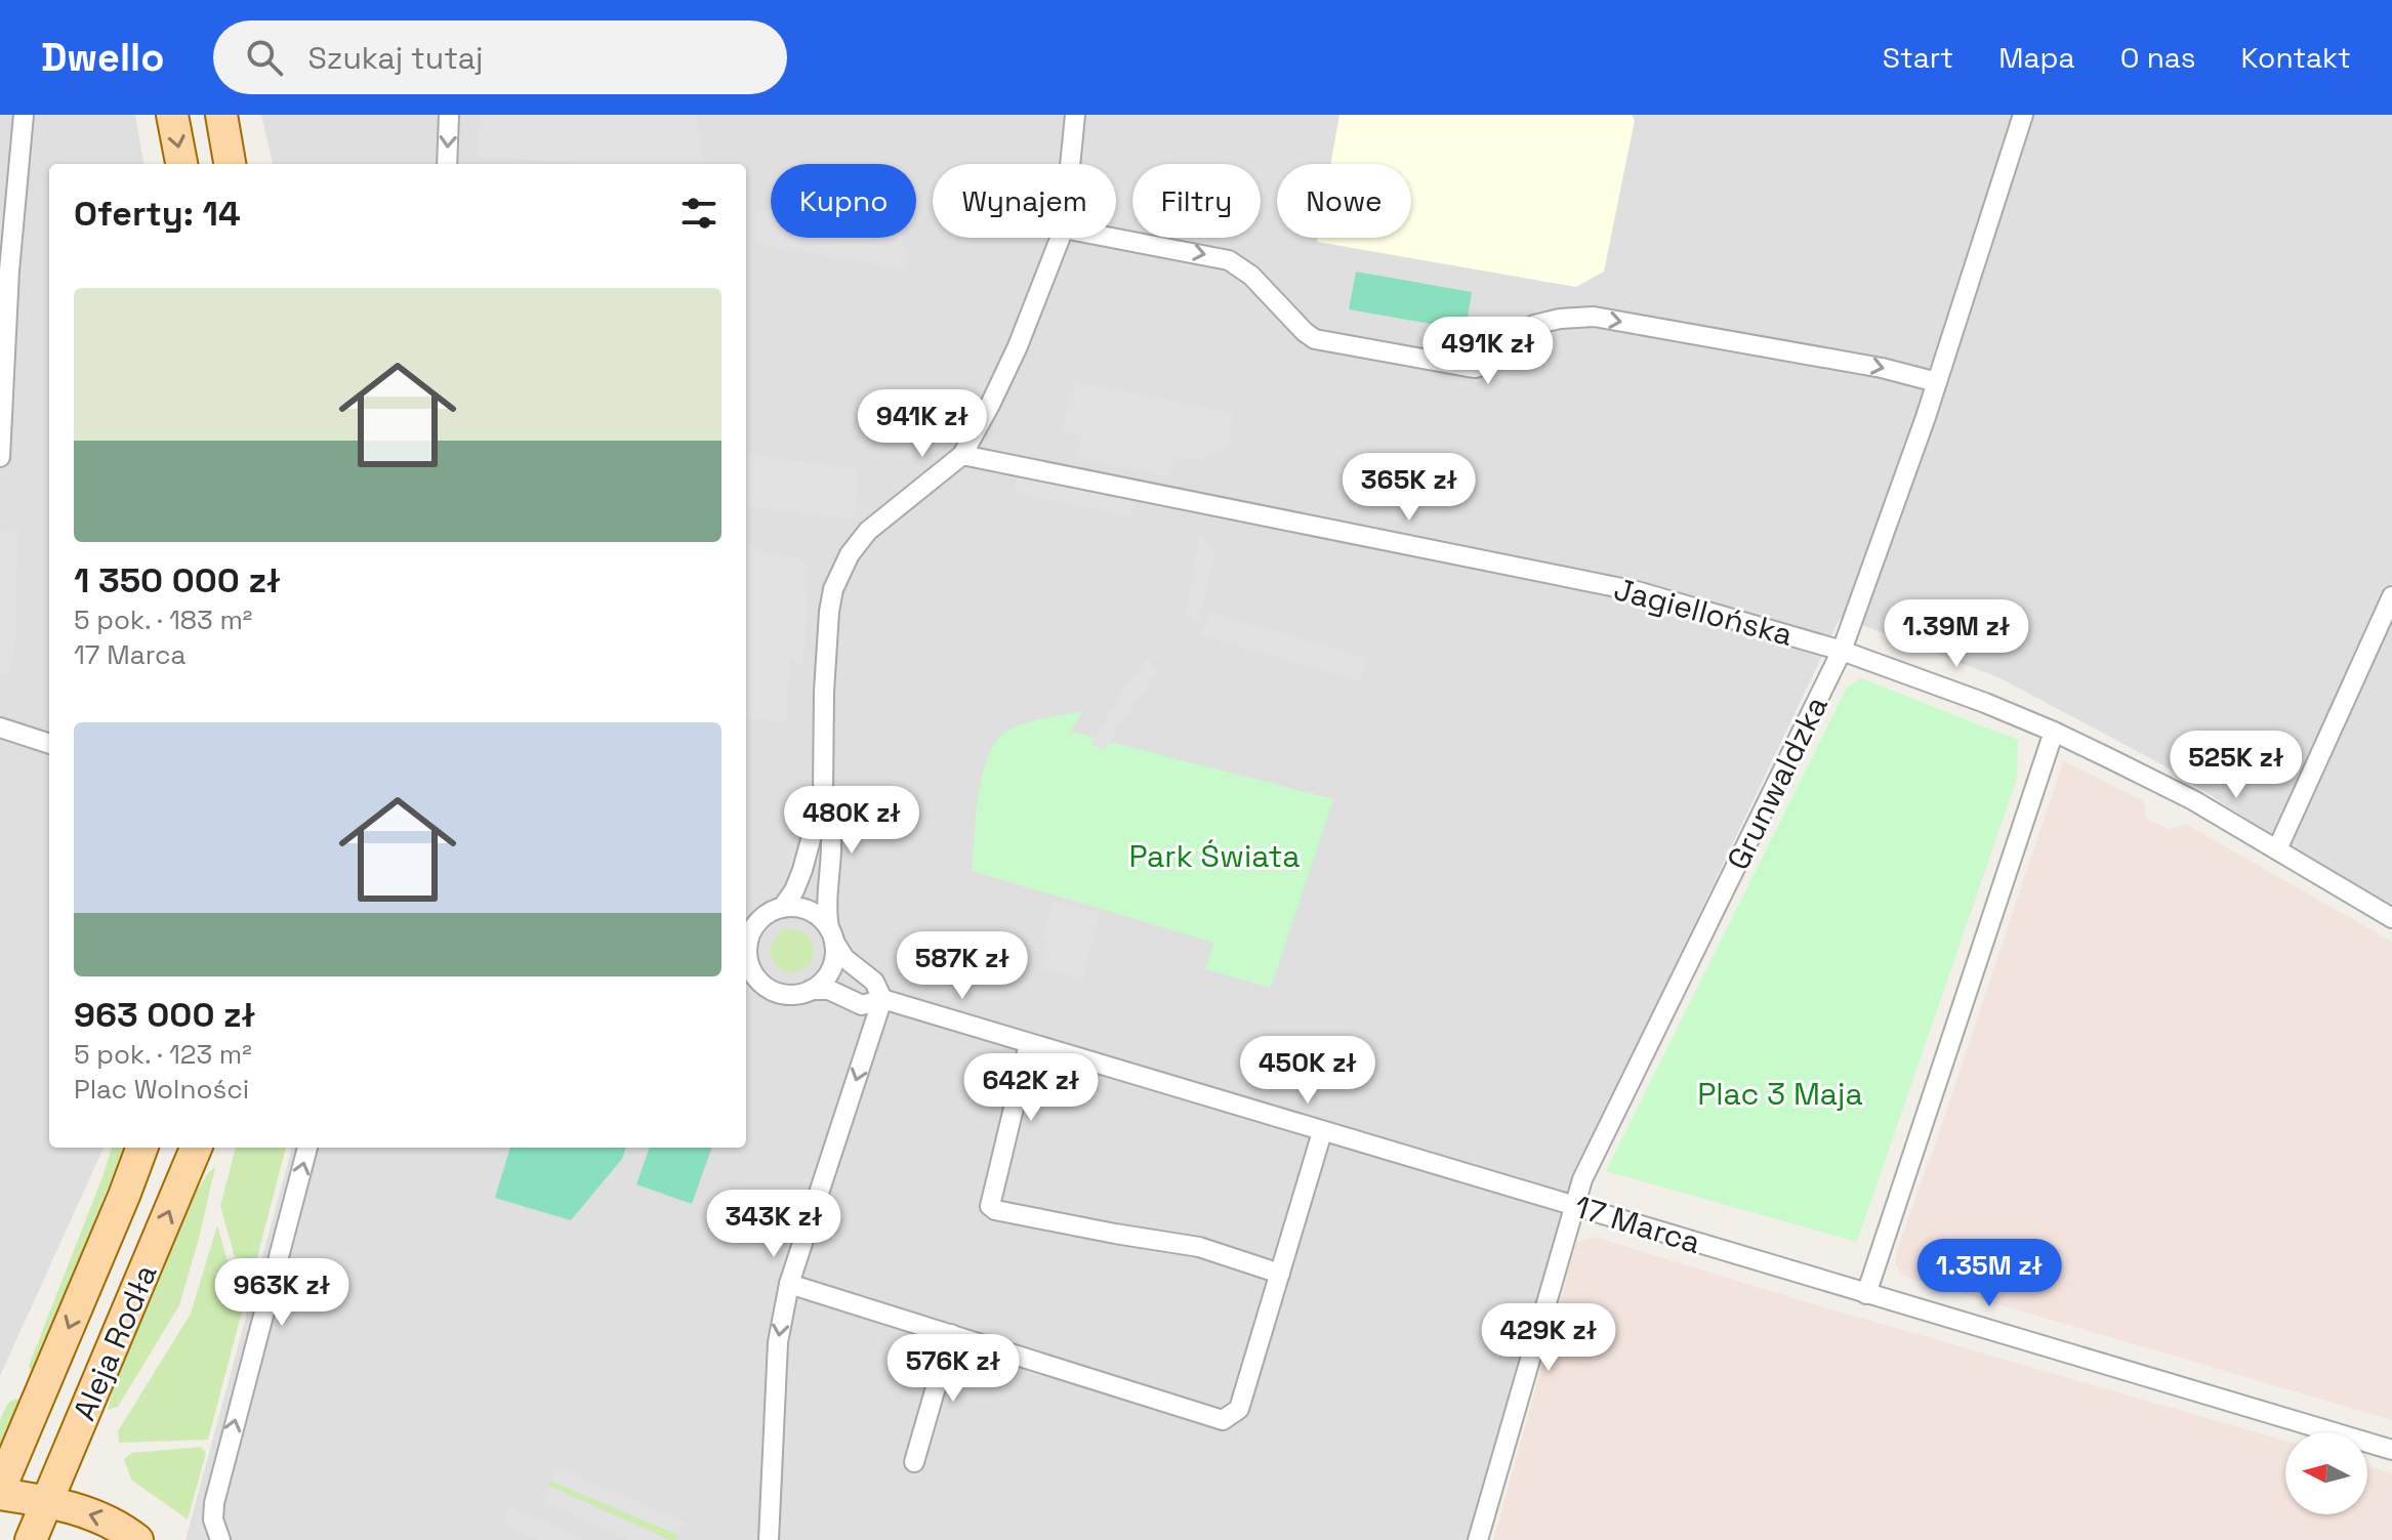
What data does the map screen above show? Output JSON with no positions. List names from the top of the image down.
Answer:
{
  "streets": {
    "main road": ["Aleja Rodła"],
    "street": ["Jagiellońska", "Grunwaldzka", "17 Marca"]
  },
  "crossings": [
    ["Jagiellońska", "Grunwaldzka"],
    ["Grunwaldzka", "17 Marca"]
  ],
  "parks": ["Park Świata", "Plac 3 Maja"],
  "north": "left",
  "page": {
    "header": "Dwello",
    "search": "Szukaj tutaj",
    "nav": [
      "Start",
      "Mapa",
      "O nas",
      "Kontakt"
    ],
    "chip": [
      "Kupno",
      "Wynajem",
      "Filtry",
      "Nowe"
    ],
    "heading": "Oferty: 14",
    "list": [
      {
        "name": "1 350 000 zł",
        "note": "5 pok. · 183 m² · 17 Marca"
      },
      {
        "name": "963 000 zł",
        "note": "5 pok. · 123 m² · Plac Wolności"
      }
    ],
    "price": [
      "491K zł",
      "941K zł",
      "365K zł",
      "1.39M zł",
      "525K zł",
      "480K zł",
      "587K zł",
      "450K zł",
      "642K zł",
      "343K zł",
      "1.35M zł",
      "963K zł",
      "429K zł",
      "576K zł"
    ]
  }
}
